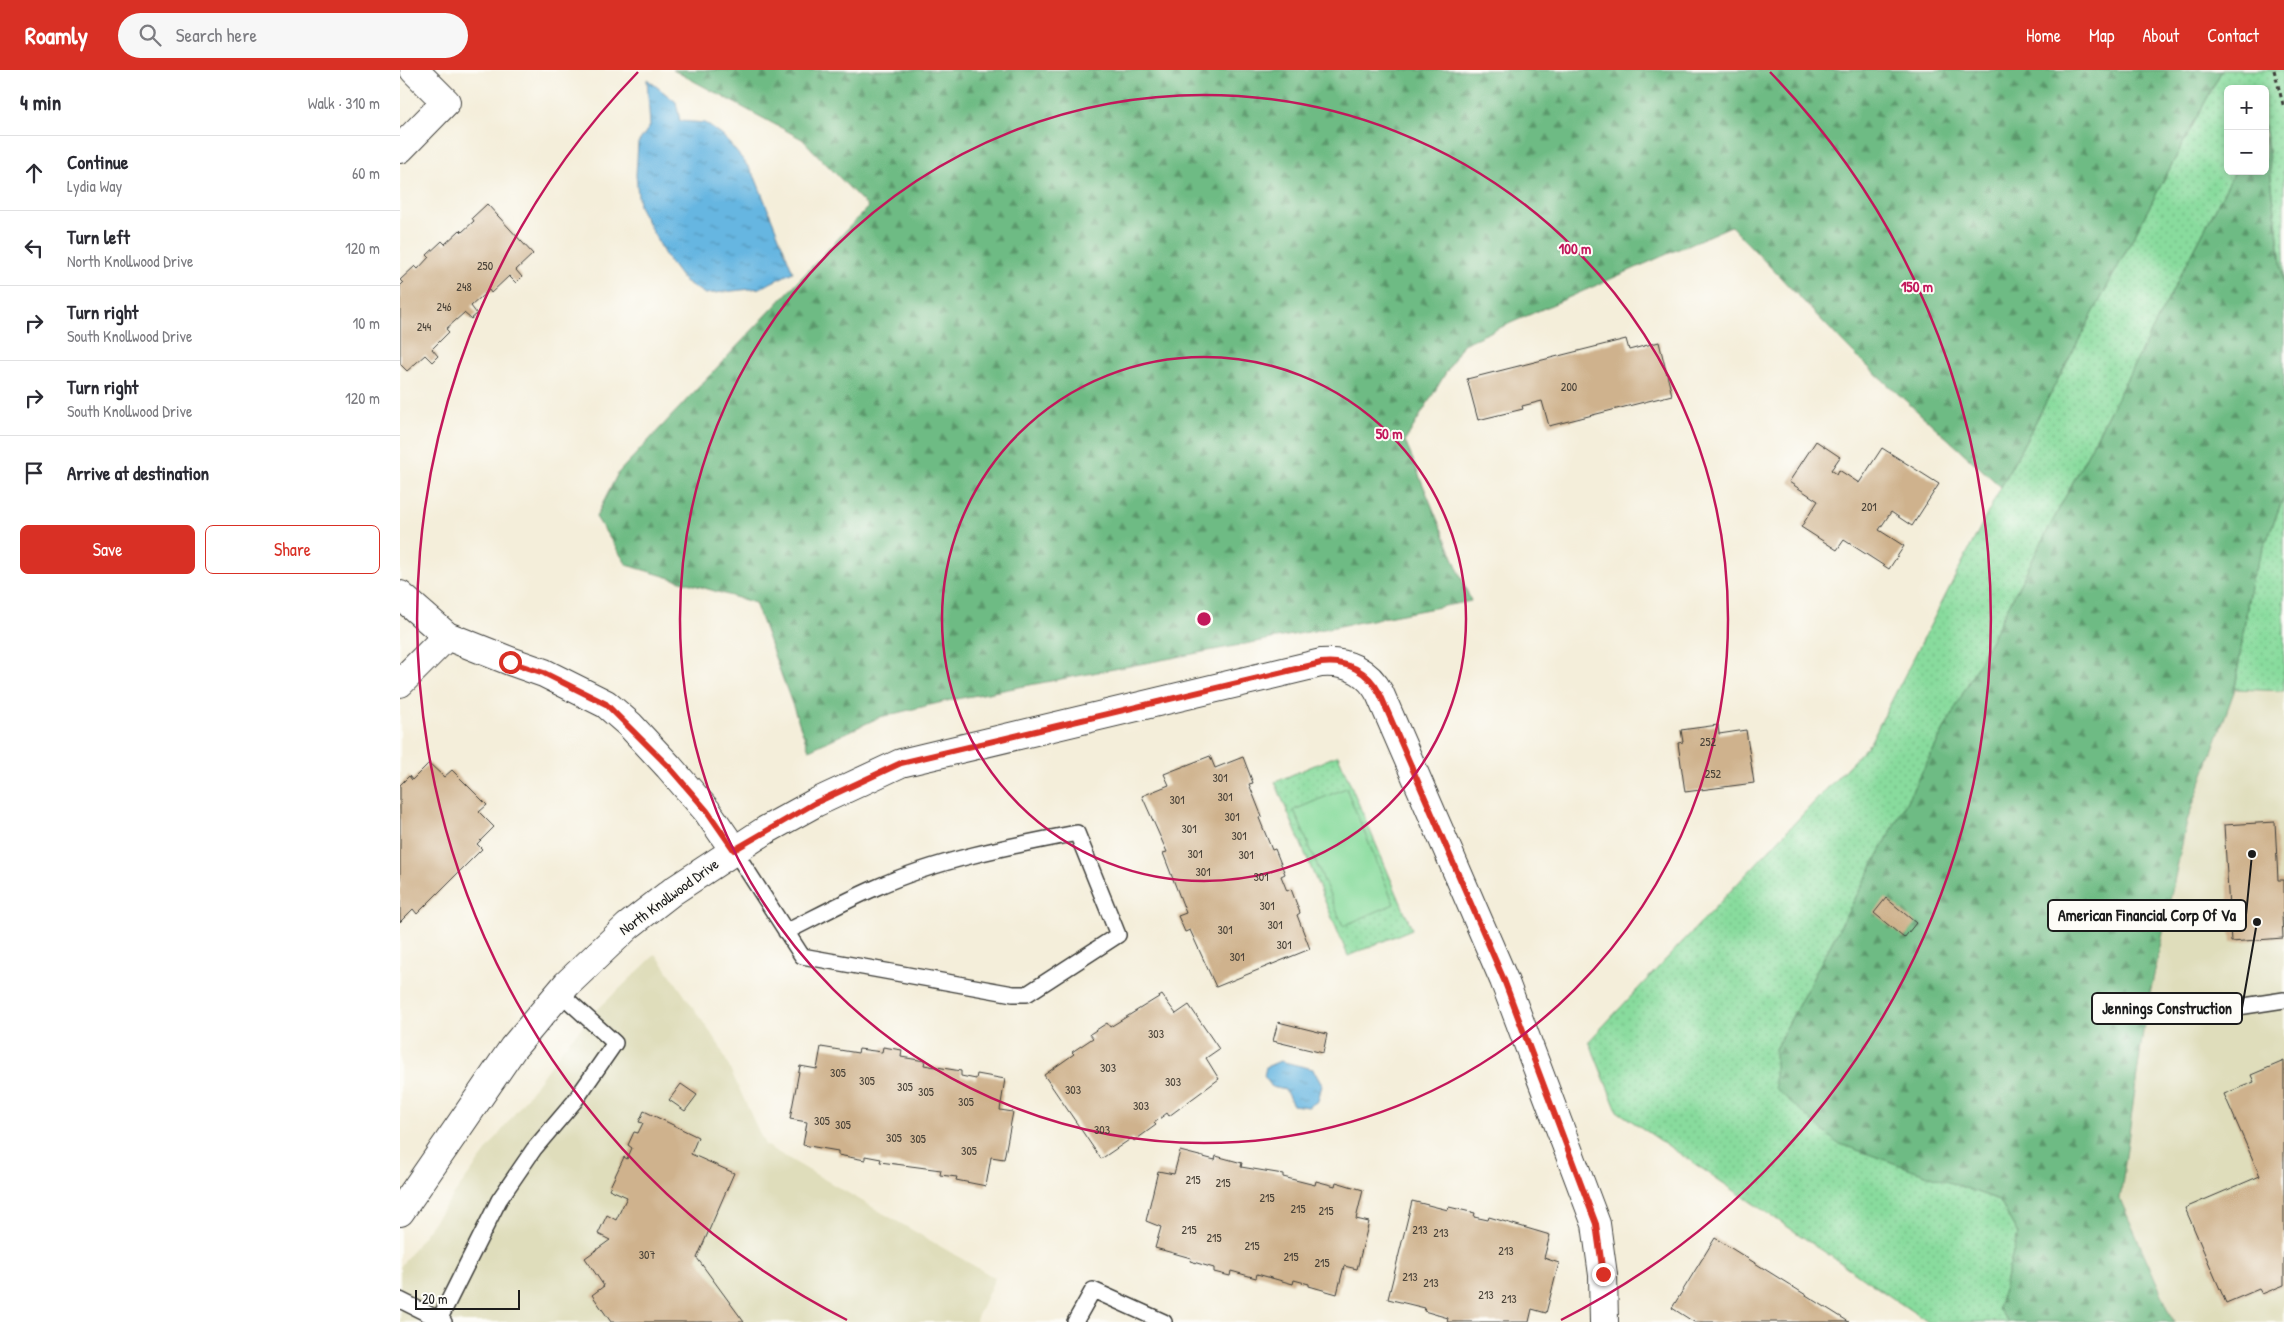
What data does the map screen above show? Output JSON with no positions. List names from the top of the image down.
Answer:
{
  "streets": {
    "street": ["North Knollwood Drive"]
  },
  "places": ["American Financial Corp Of Va", "Jennings Construction"],
  "house_numbers": [
    "250",
    "248",
    "246",
    "244",
    "200",
    "201",
    "252",
    "252",
    "301",
    "301",
    "301",
    "301",
    "301",
    "301",
    "301",
    "301",
    "301",
    "301",
    "301",
    "301",
    "301",
    "301",
    "301",
    "303",
    "303",
    "305",
    "305",
    "303",
    "305",
    "303",
    "305",
    "305",
    "303",
    "305",
    "305",
    "303",
    "305",
    "305",
    "305",
    "215",
    "215",
    "215",
    "215",
    "215",
    "215",
    "213",
    "213",
    "215",
    "215",
    "213",
    "307",
    "215",
    "215",
    "213",
    "213",
    "213",
    "213"
  ],
  "scale_bar": "20 m",
  "page": {
    "header": "Roamly",
    "search": "Search here",
    "nav": [
      "Home",
      "Map",
      "About",
      "Contact"
    ],
    "heading": ["4 min", "Walk · 310 m"],
    "map_buttons": ["+", "−"],
    "list": [
      ["Continue", "Lydia Way", "60 m"],
      ["Turn left", "North Knollwood Drive", "120 m"],
      ["Turn right", "South Knollwood Drive", "10 m"],
      ["Turn right", "South Knollwood Drive", "120 m"],
      "Arrive at destination"
    ],
    "buttons": ["Save", "Share"],
    "scale": "20 m"
  },
  "rings": ["100 m", "150 m", "50 m"]
}
